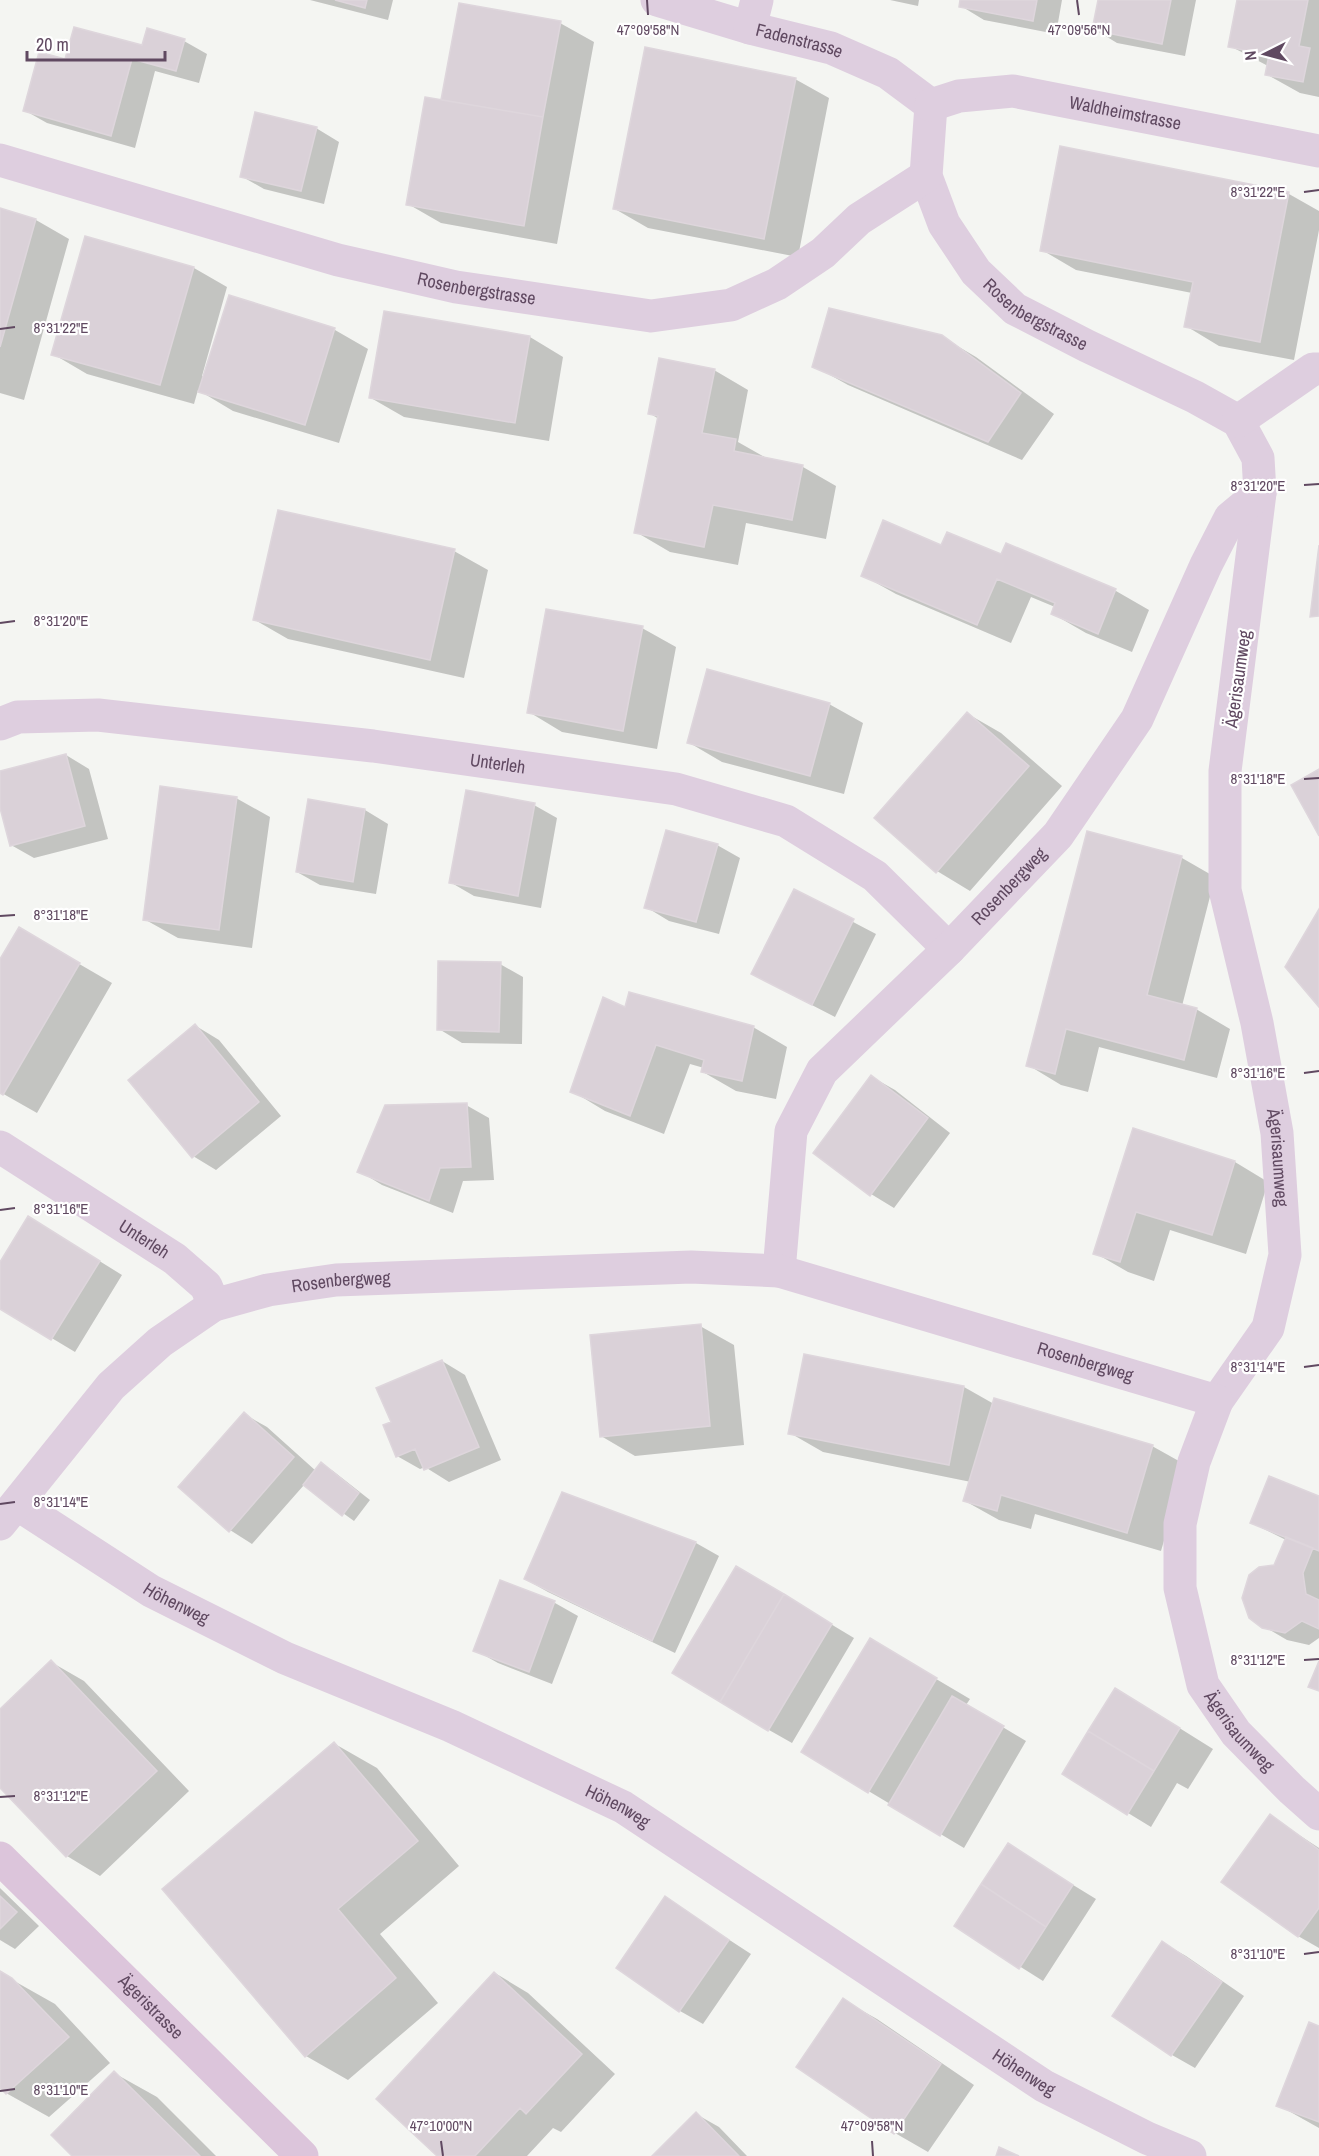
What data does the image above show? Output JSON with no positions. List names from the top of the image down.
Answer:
{
  "streets": {
    "main road": ["Ägeristrasse"],
    "street": [
      "Fadenstrasse",
      "Waldheimstrasse",
      "Rosenbergstrasse",
      "Ägerisaumweg",
      "Unterleh",
      "Rosenbergweg",
      "Höhenweg"
    ]
  },
  "crossings": [
    ["Fadenstrasse", "Waldheimstrasse"],
    ["Fadenstrasse", "Rosenbergstrasse"],
    ["Waldheimstrasse", "Rosenbergstrasse"],
    ["Rosenbergstrasse", "Ägerisaumweg"],
    ["Ägerisaumweg", "Rosenbergweg"],
    ["Unterleh", "Rosenbergweg"],
    ["Rosenbergweg", "Höhenweg"]
  ],
  "scale_bar": "20 m",
  "north": "left",
  "coordinates": [
    "47°09'58\"N",
    "47°09'56\"N",
    "8°31'22\"E",
    "8°31'20\"E",
    "8°31'18\"E",
    "8°31'16\"E",
    "8°31'14\"E",
    "8°31'12\"E",
    "8°31'10\"E",
    "47°10'00\"N"
  ]
}
